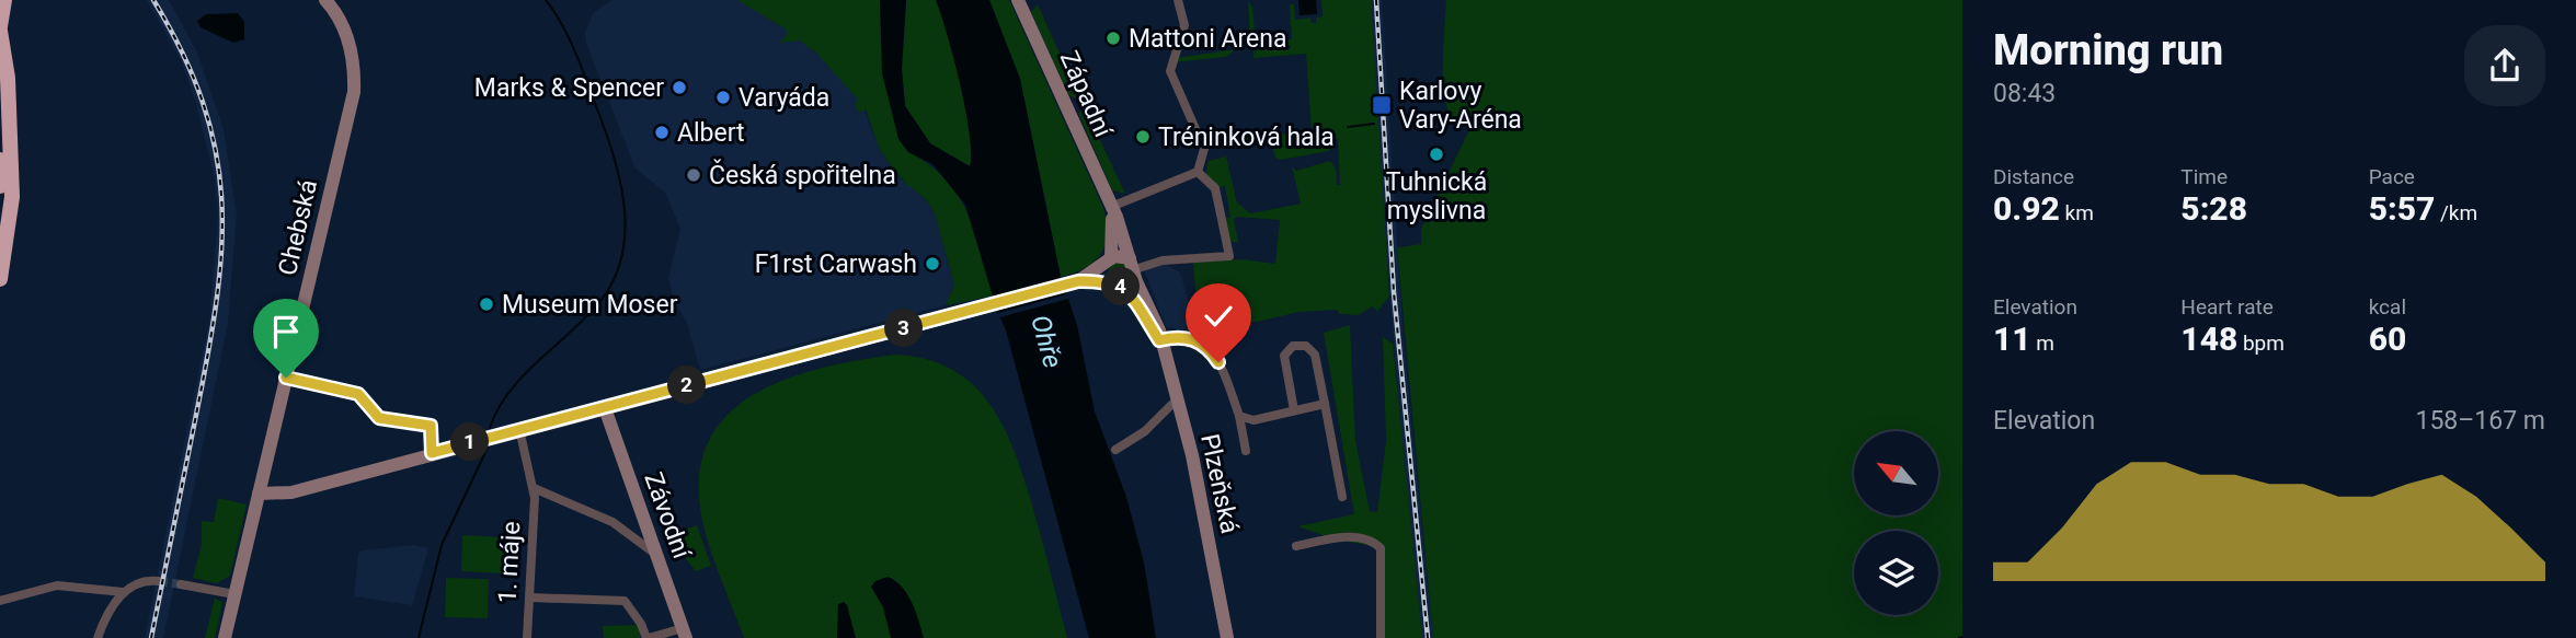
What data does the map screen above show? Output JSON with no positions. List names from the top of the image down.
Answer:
{
  "streets": {
    "street": [
      "Západní",
      "Chebská",
      "Plzeňská",
      "Závodní",
      "1. máje"
    ]
  },
  "crossings": [
    ["Západní", "Plzeňská"],
    ["Závodní", "1. máje"]
  ],
  "water": ["Ohře"],
  "places": {
    "other": [
      "Mattoni Arena",
      "Marks & Spencer",
      "Varyáda",
      "Albert",
      "Tréninková hala",
      "Tuhnická myslivna",
      "Česká spořitelna",
      "F1rst Carwash",
      "Museum Moser"
    ],
    "transit": ["Karlovy Vary-Aréna"]
  },
  "north": "top left",
  "page": {
    "heading": ["Morning run", "08:43"],
    "stats": [
      ["Distance", "0.92 km"],
      ["Time", "5:28"],
      ["Pace", "5:57 /km"],
      ["Elevation", "11 m"],
      ["Heart rate", "148 bpm"],
      ["kcal", "60"]
    ],
    "pins": [
      "4",
      "3",
      "2",
      "1"
    ],
    "chart": ["Elevation", "158–167 m"]
  }
}
